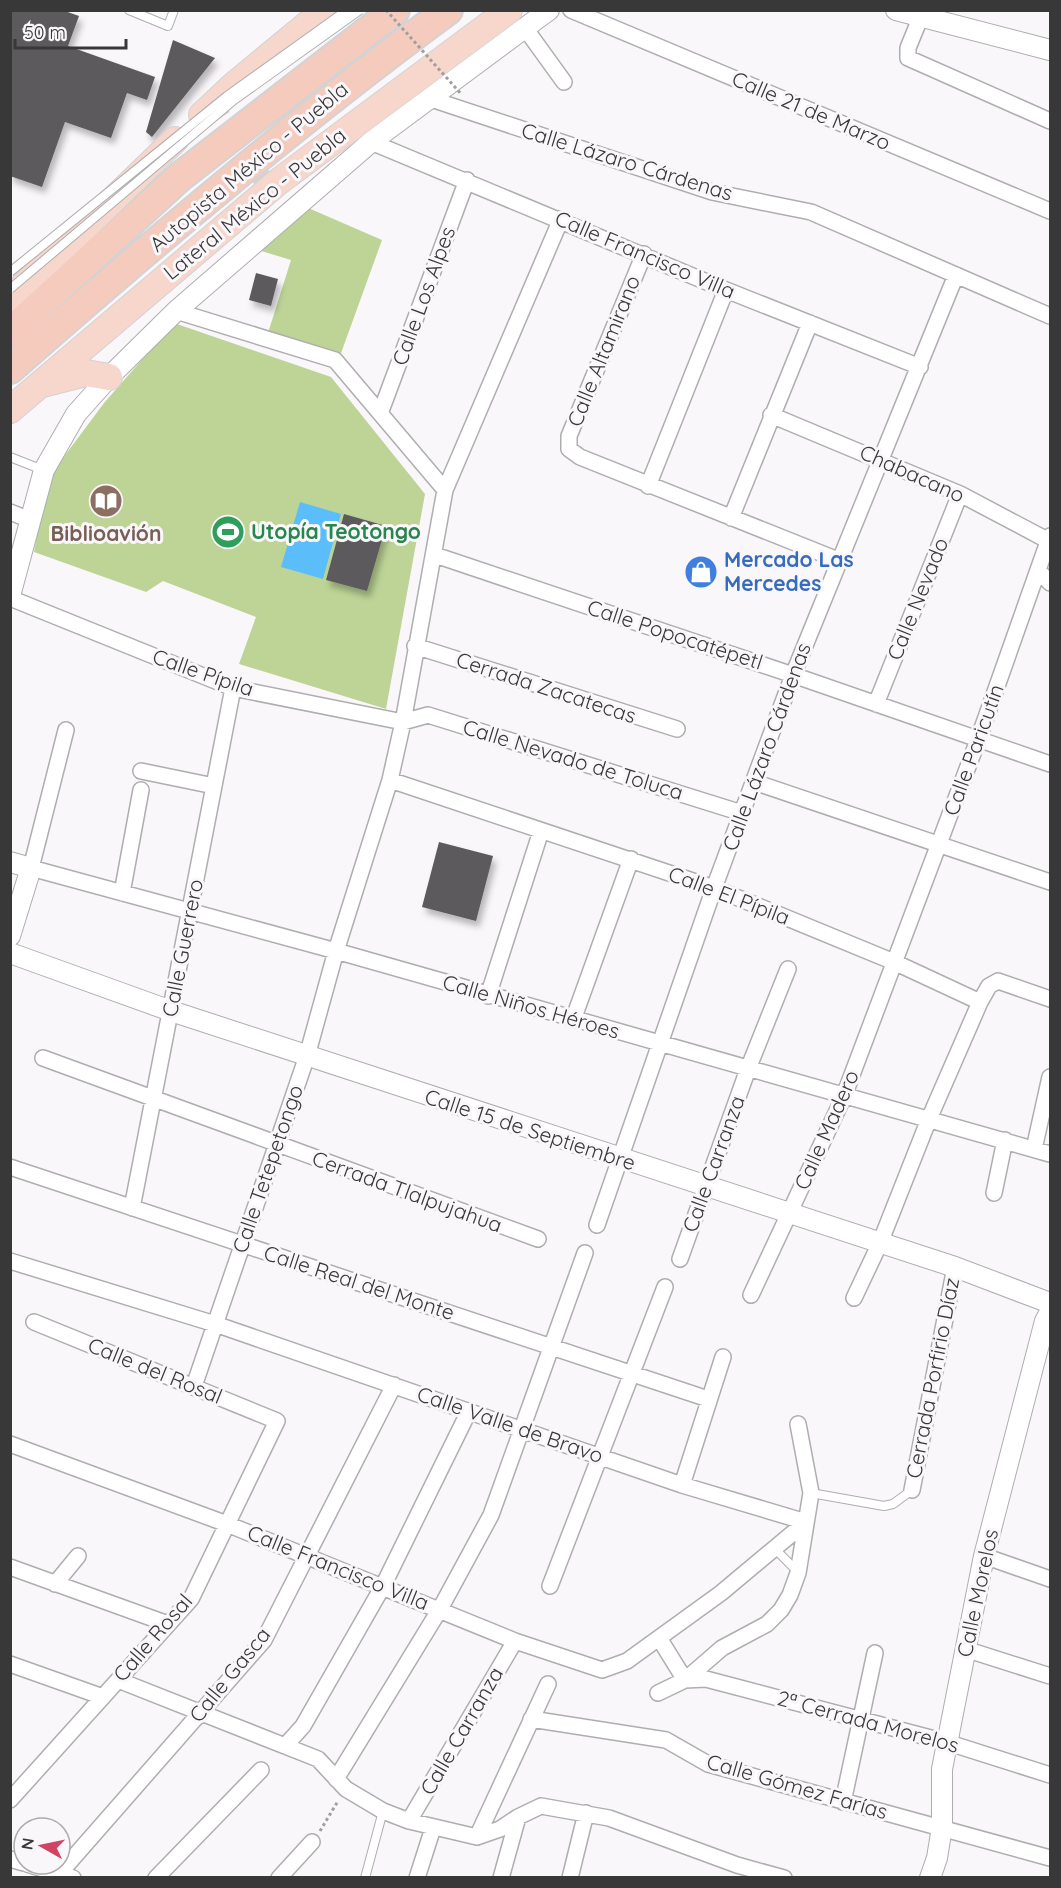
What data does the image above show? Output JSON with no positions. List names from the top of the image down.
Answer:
{
  "streets": {
    "highway": ["Autopista México - Puebla", "Lateral México - Puebla"],
    "street": [
      "Calle 21 de Marzo",
      "Calle Lázaro Cárdenas",
      "Calle Francisco Villa",
      "Calle Los Alpes",
      "Calle Altamirano",
      "Chabacano",
      "Calle Nevado",
      "Calle Popocatépetl",
      "Calle Pípila",
      "Cerrada Zacatecas",
      "Calle Paricutín",
      "Calle Nevado de Toluca",
      "Calle El Pípila",
      "Calle Guerrero",
      "Calle Niños Héroes",
      "Calle 15 de Septiembre",
      "Calle Madero",
      "Calle Carranza",
      "Calle Tetepetongo",
      "Cerrada Tlalpujahua",
      "Calle Real del Monte",
      "Calle del Rosal",
      "Cerrada Porfirio Díaz",
      "Calle Valle de Bravo",
      "Calle Morelos",
      "Calle Rosal",
      "Calle Gasca",
      "2ª Cerrada Morelos",
      "Calle Gómez Farías"
    ]
  },
  "crossings": [
    ["Calle Lázaro Cárdenas", "Calle Francisco Villa"],
    ["Calle Lázaro Cárdenas", "Chabacano"],
    ["Calle Lázaro Cárdenas", "Calle Popocatépetl"],
    ["Calle Lázaro Cárdenas", "Calle Nevado de Toluca"],
    ["Calle Lázaro Cárdenas", "Calle El Pípila"],
    ["Calle Lázaro Cárdenas", "Calle Niños Héroes"],
    ["Calle Lázaro Cárdenas", "Calle 15 de Septiembre"],
    ["Calle Francisco Villa", "Calle Los Alpes"],
    ["Calle Francisco Villa", "Calle Altamirano"],
    ["Calle Francisco Villa", "Calle Carranza"],
    ["Calle Francisco Villa", "Calle Tetepetongo"],
    ["Calle Francisco Villa", "Calle Valle de Bravo"],
    ["Calle Francisco Villa", "Calle Rosal"],
    ["Calle Francisco Villa", "Calle Gasca"],
    ["Chabacano", "Calle Nevado"],
    ["Chabacano", "Calle Paricutín"],
    ["Calle Nevado", "Calle Popocatépetl"],
    ["Calle Popocatépetl", "Calle Paricutín"],
    ["Calle Popocatépetl", "Calle Tetepetongo"],
    ["Calle Pípila", "Calle Nevado de Toluca"],
    ["Calle Pípila", "Calle Guerrero"],
    ["Calle Pípila", "Calle Tetepetongo"],
    ["Cerrada Zacatecas", "Calle Tetepetongo"],
    ["Calle Paricutín", "Calle El Pípila"],
    ["Calle Paricutín", "Calle Madero"],
    ["Calle Nevado de Toluca", "Calle Tetepetongo"],
    ["Calle El Pípila", "Calle Madero"],
    ["Calle El Pípila", "Calle Tetepetongo"],
    ["Calle Guerrero", "Calle Niños Héroes"],
    ["Calle Guerrero", "Calle 15 de Septiembre"],
    ["Calle Guerrero", "Cerrada Tlalpujahua"],
    ["Calle Guerrero", "Calle Real del Monte"],
    ["Calle Niños Héroes", "Calle Madero"],
    ["Calle Niños Héroes", "Calle Carranza"],
    ["Calle Niños Héroes", "Calle Tetepetongo"],
    ["Calle 15 de Septiembre", "Calle Madero"],
    ["Calle 15 de Septiembre", "Calle Carranza"],
    ["Calle 15 de Septiembre", "Calle Tetepetongo"],
    ["Calle 15 de Septiembre", "Cerrada Porfirio Díaz"],
    ["Calle Tetepetongo", "Cerrada Tlalpujahua"],
    ["Calle Tetepetongo", "Calle Real del Monte"],
    ["Calle Tetepetongo", "Calle del Rosal"],
    ["Calle Tetepetongo", "Calle Valle de Bravo"],
    ["Calle del Rosal", "Calle Rosal"],
    ["Calle Valle de Bravo", "Calle Gasca"],
    ["Calle Morelos", "2ª Cerrada Morelos"],
    ["Calle Morelos", "Calle Gómez Farías"]
  ],
  "places": {
    "library": ["Biblioavión"],
    "sports": ["Utopía Teotongo"],
    "shop": ["Mercado Las Mercedes"]
  },
  "scale_bar": "50 m",
  "north": "left"
}
